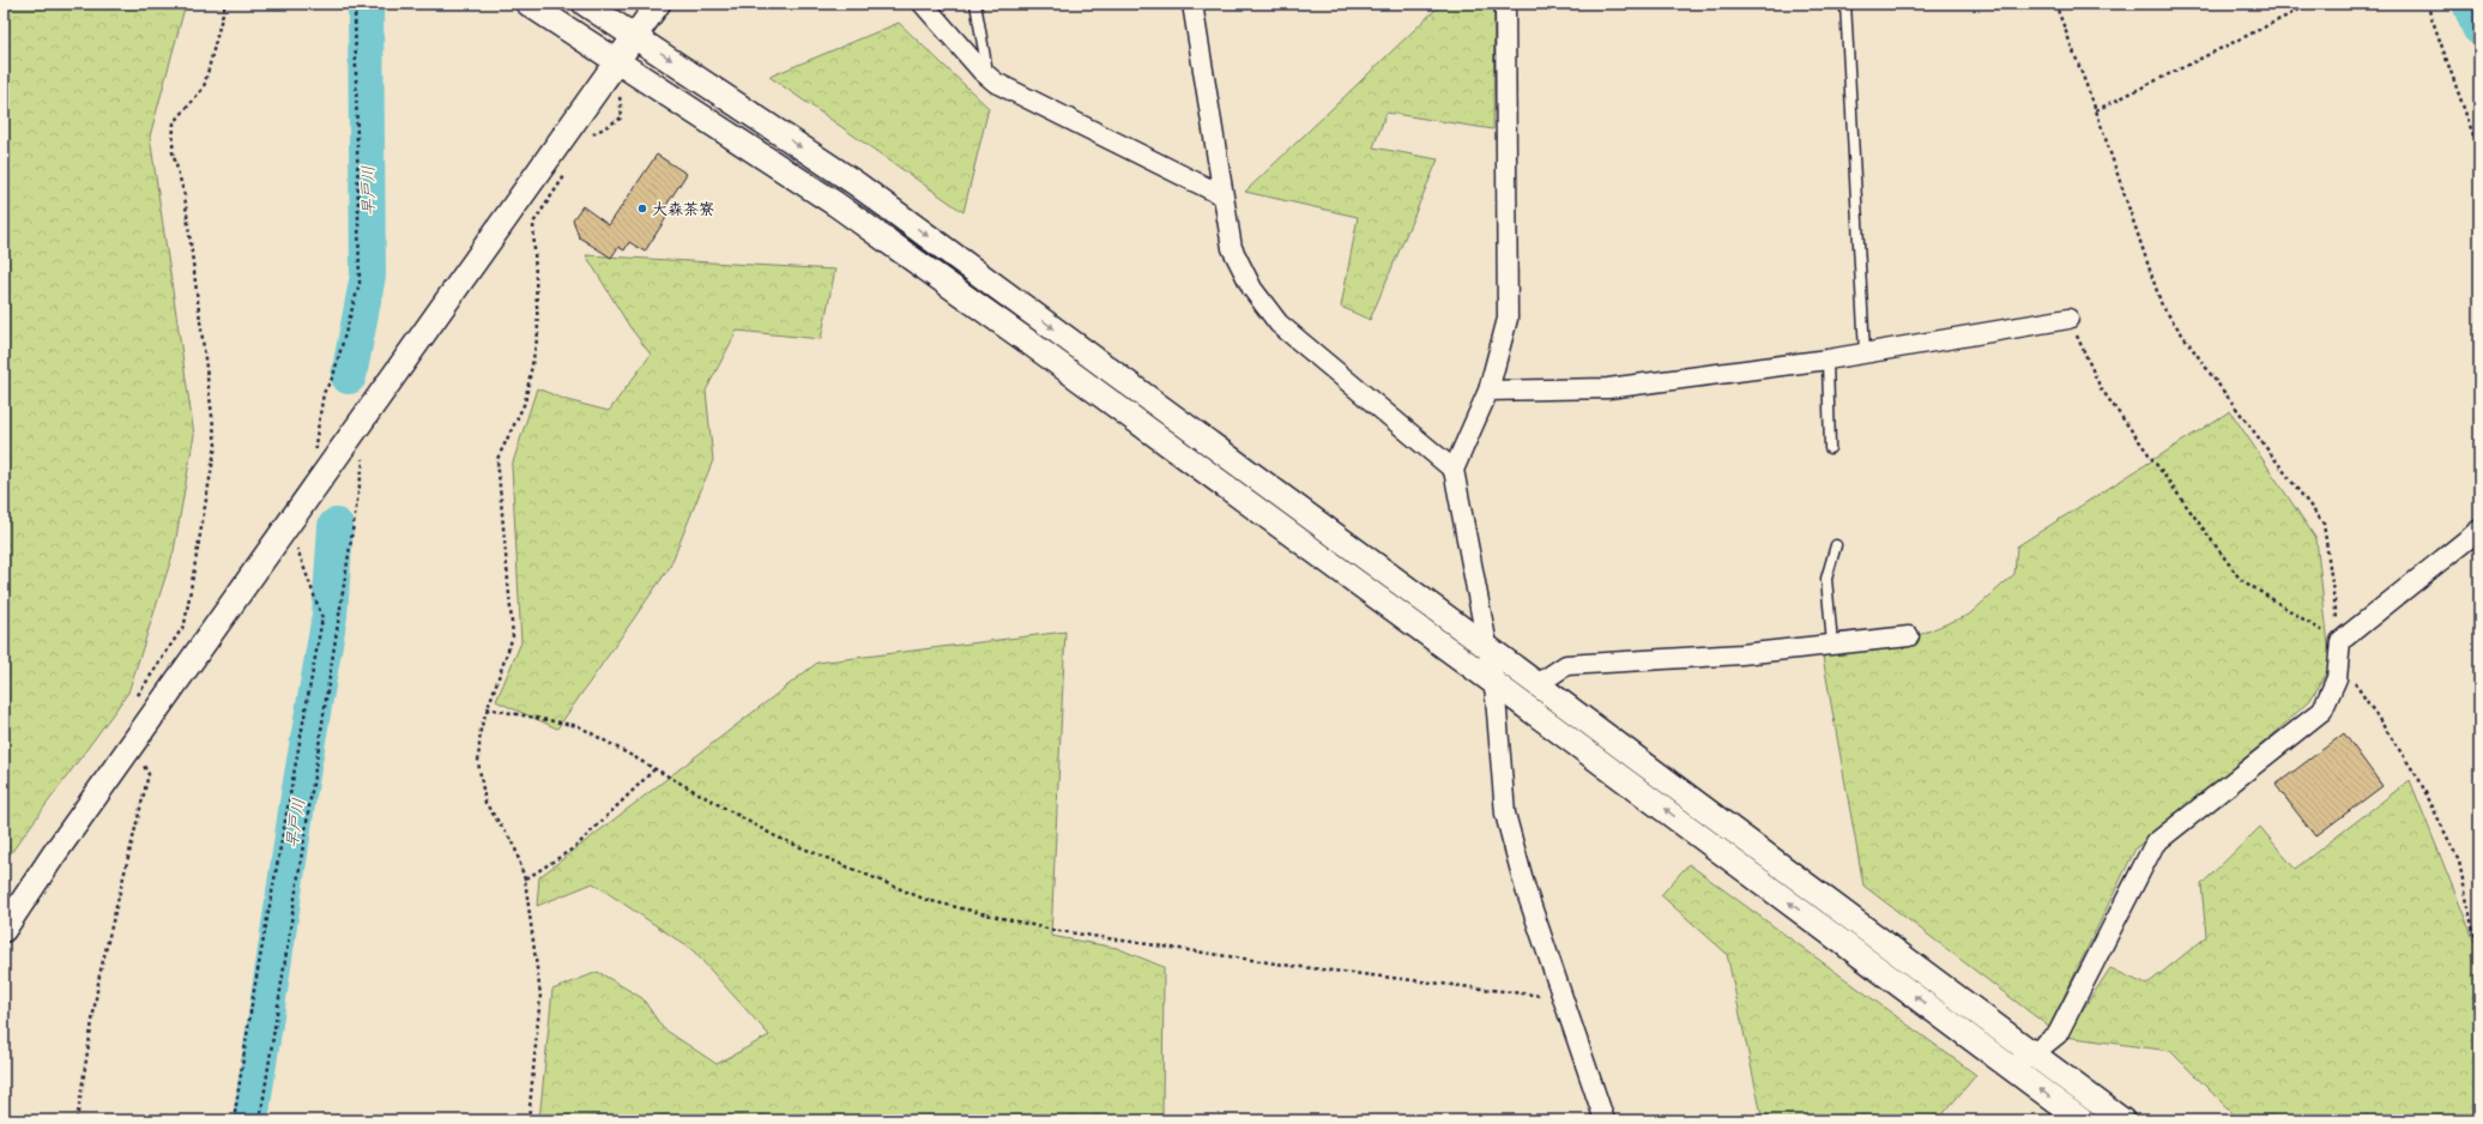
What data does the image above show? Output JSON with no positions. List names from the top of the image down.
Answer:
{
  "water": ["早戸川"],
  "places": ["大森茶寮"]
}
